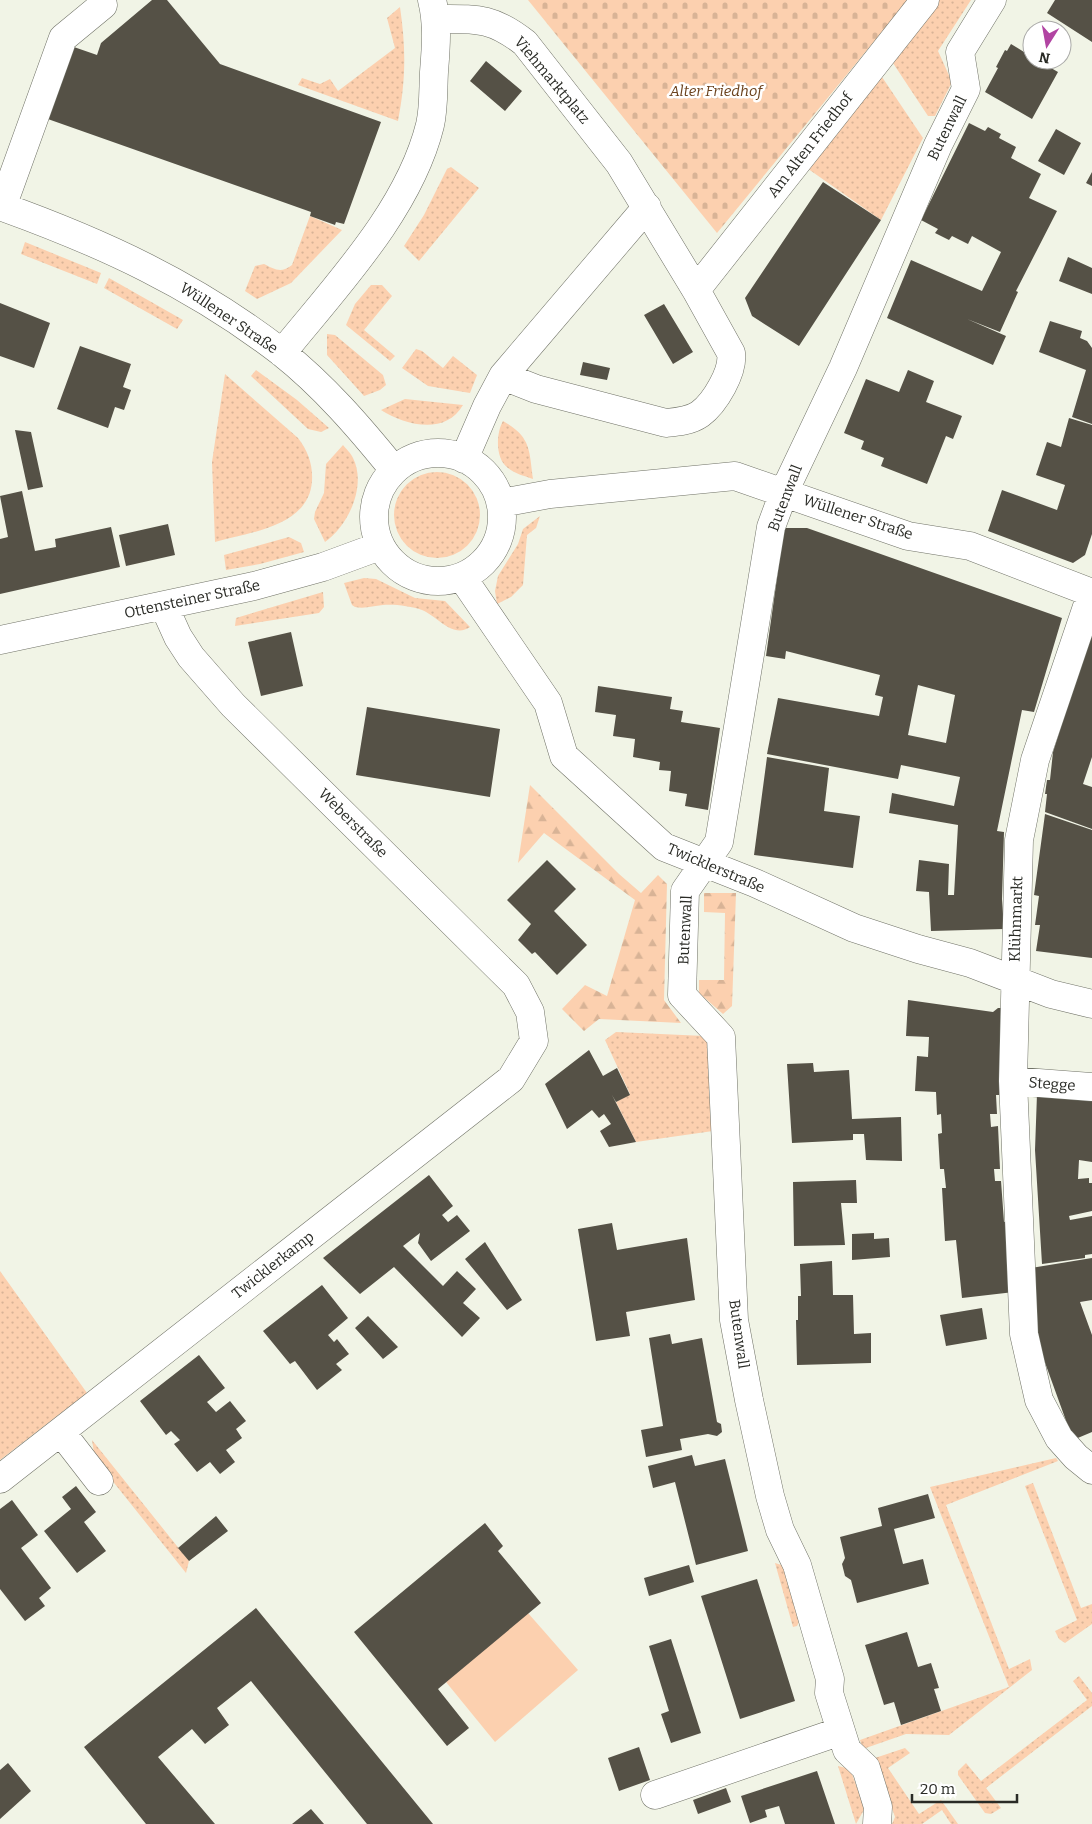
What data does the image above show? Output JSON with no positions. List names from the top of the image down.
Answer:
{
  "streets": {
    "street": [
      "Viehmarktplatz",
      "Butenwall",
      "Am Alten Friedhof",
      "Wüllener Straße",
      "Ottensteiner Straße",
      "Weberstraße",
      "Twicklerstraße",
      "Klühnmarkt",
      "Stegge",
      "Twicklerkamp"
    ]
  },
  "crossings": [
    ["Viehmarktplatz", "Am Alten Friedhof"],
    ["Viehmarktplatz", "Wüllener Straße"],
    ["Butenwall", "Wüllener Straße"],
    ["Butenwall", "Twicklerstraße"],
    ["Wüllener Straße", "Ottensteiner Straße"],
    ["Wüllener Straße", "Twicklerstraße"],
    ["Wüllener Straße", "Klühnmarkt"],
    ["Ottensteiner Straße", "Weberstraße"],
    ["Ottensteiner Straße", "Twicklerstraße"],
    ["Weberstraße", "Twicklerkamp"],
    ["Twicklerstraße", "Klühnmarkt"],
    ["Klühnmarkt", "Stegge"]
  ],
  "parks": ["Alter Friedhof"],
  "scale_bar": "20 m",
  "north": "bottom"
}
